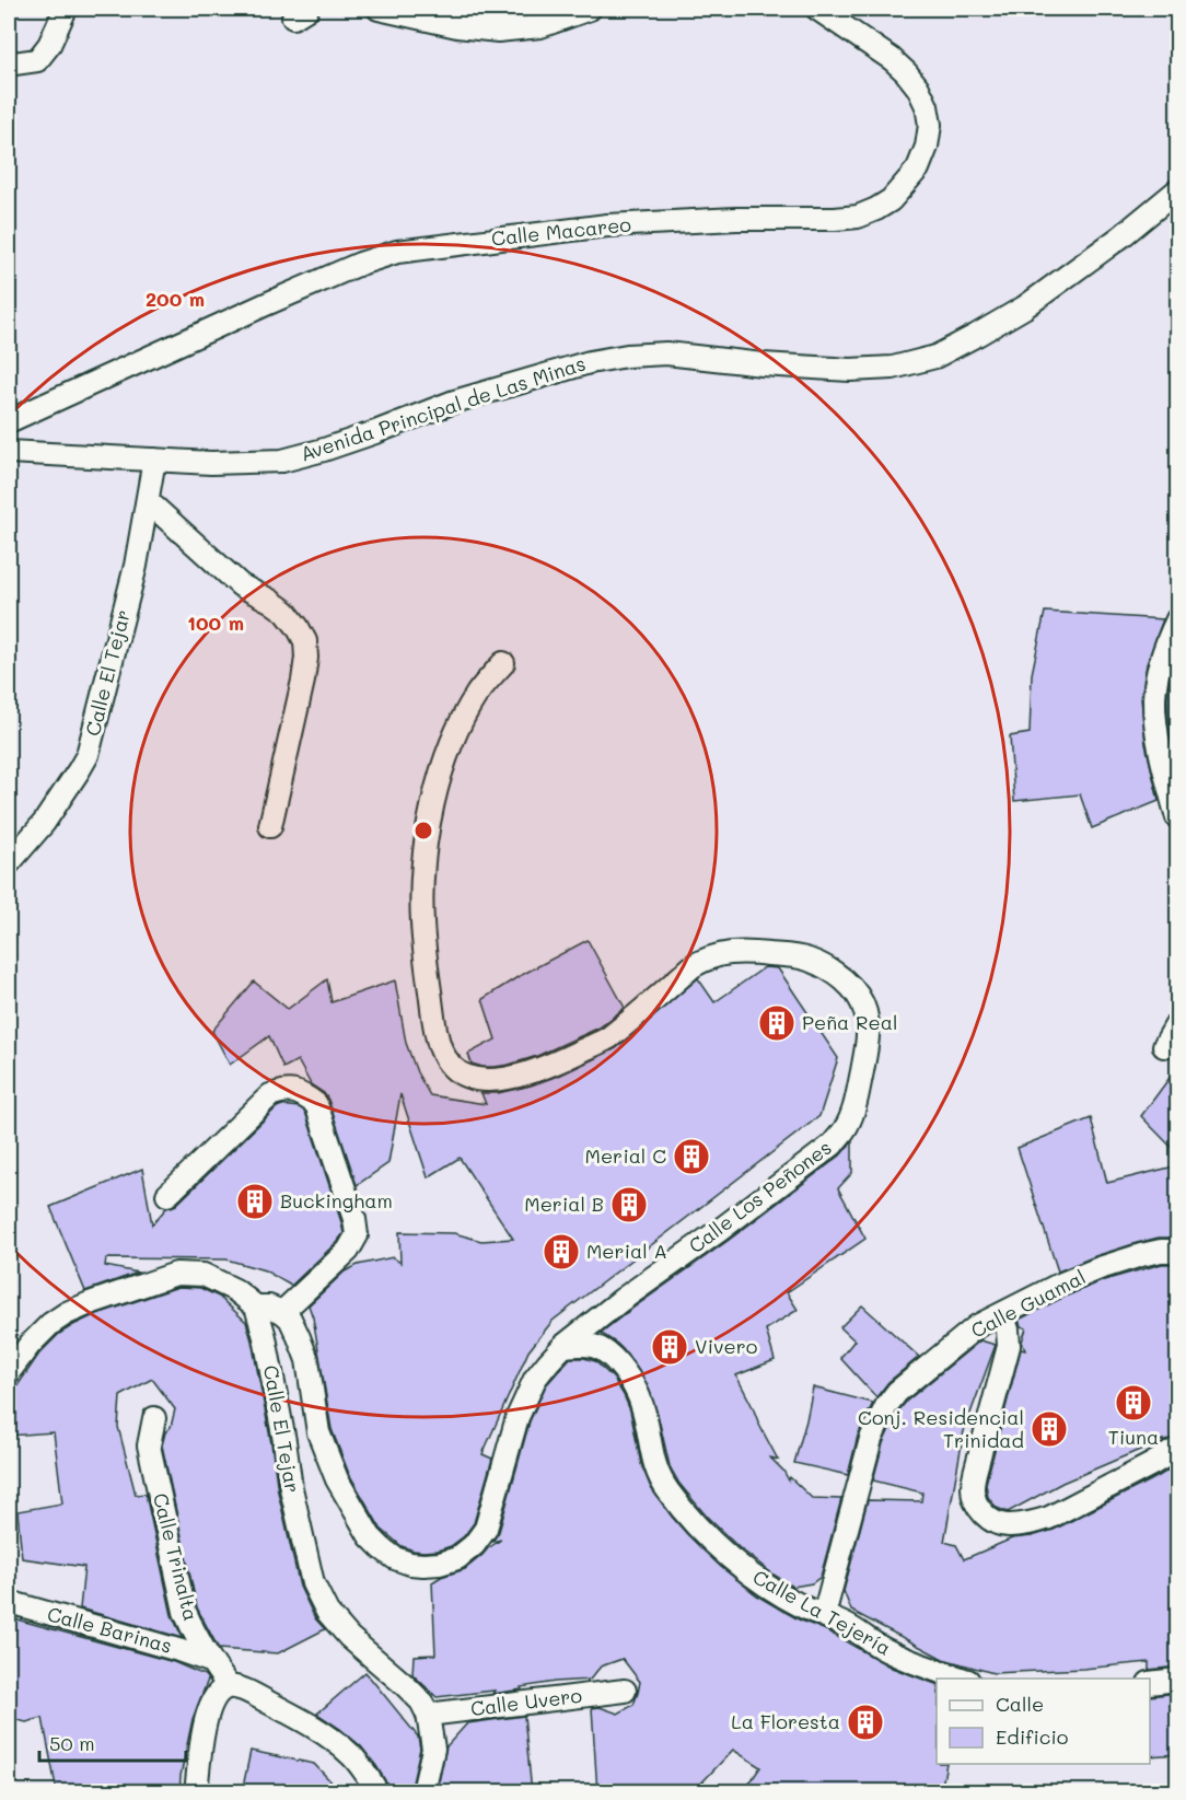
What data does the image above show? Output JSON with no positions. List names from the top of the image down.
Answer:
{
  "streets": {
    "street": [
      "Calle Macareo",
      "Avenida Principal de Las Minas",
      "Calle El Tejar",
      "Calle Los Peñones",
      "Calle Guamal",
      "Calle Trinalta",
      "Calle La Tejería",
      "Calle Barinas",
      "Calle Uvero"
    ]
  },
  "crossings": [
    ["Avenida Principal de Las Minas", "Calle El Tejar"],
    ["Calle El Tejar", "Calle Uvero"],
    ["Calle Los Peñones", "Calle La Tejería"],
    ["Calle Guamal", "Calle La Tejería"],
    ["Calle Trinalta", "Calle Barinas"]
  ],
  "places": {
    "building": [
      "Peña Real",
      "Merial C",
      "Buckingham",
      "Merial B",
      "Merial A",
      "Vivero",
      "Tiuna",
      "Conj. Residencial Trinidad",
      "La Floresta"
    ]
  },
  "legend": ["Calle", "Edificio"],
  "scale_bar": "50 m",
  "rings": ["200 m", "100 m"]
}
